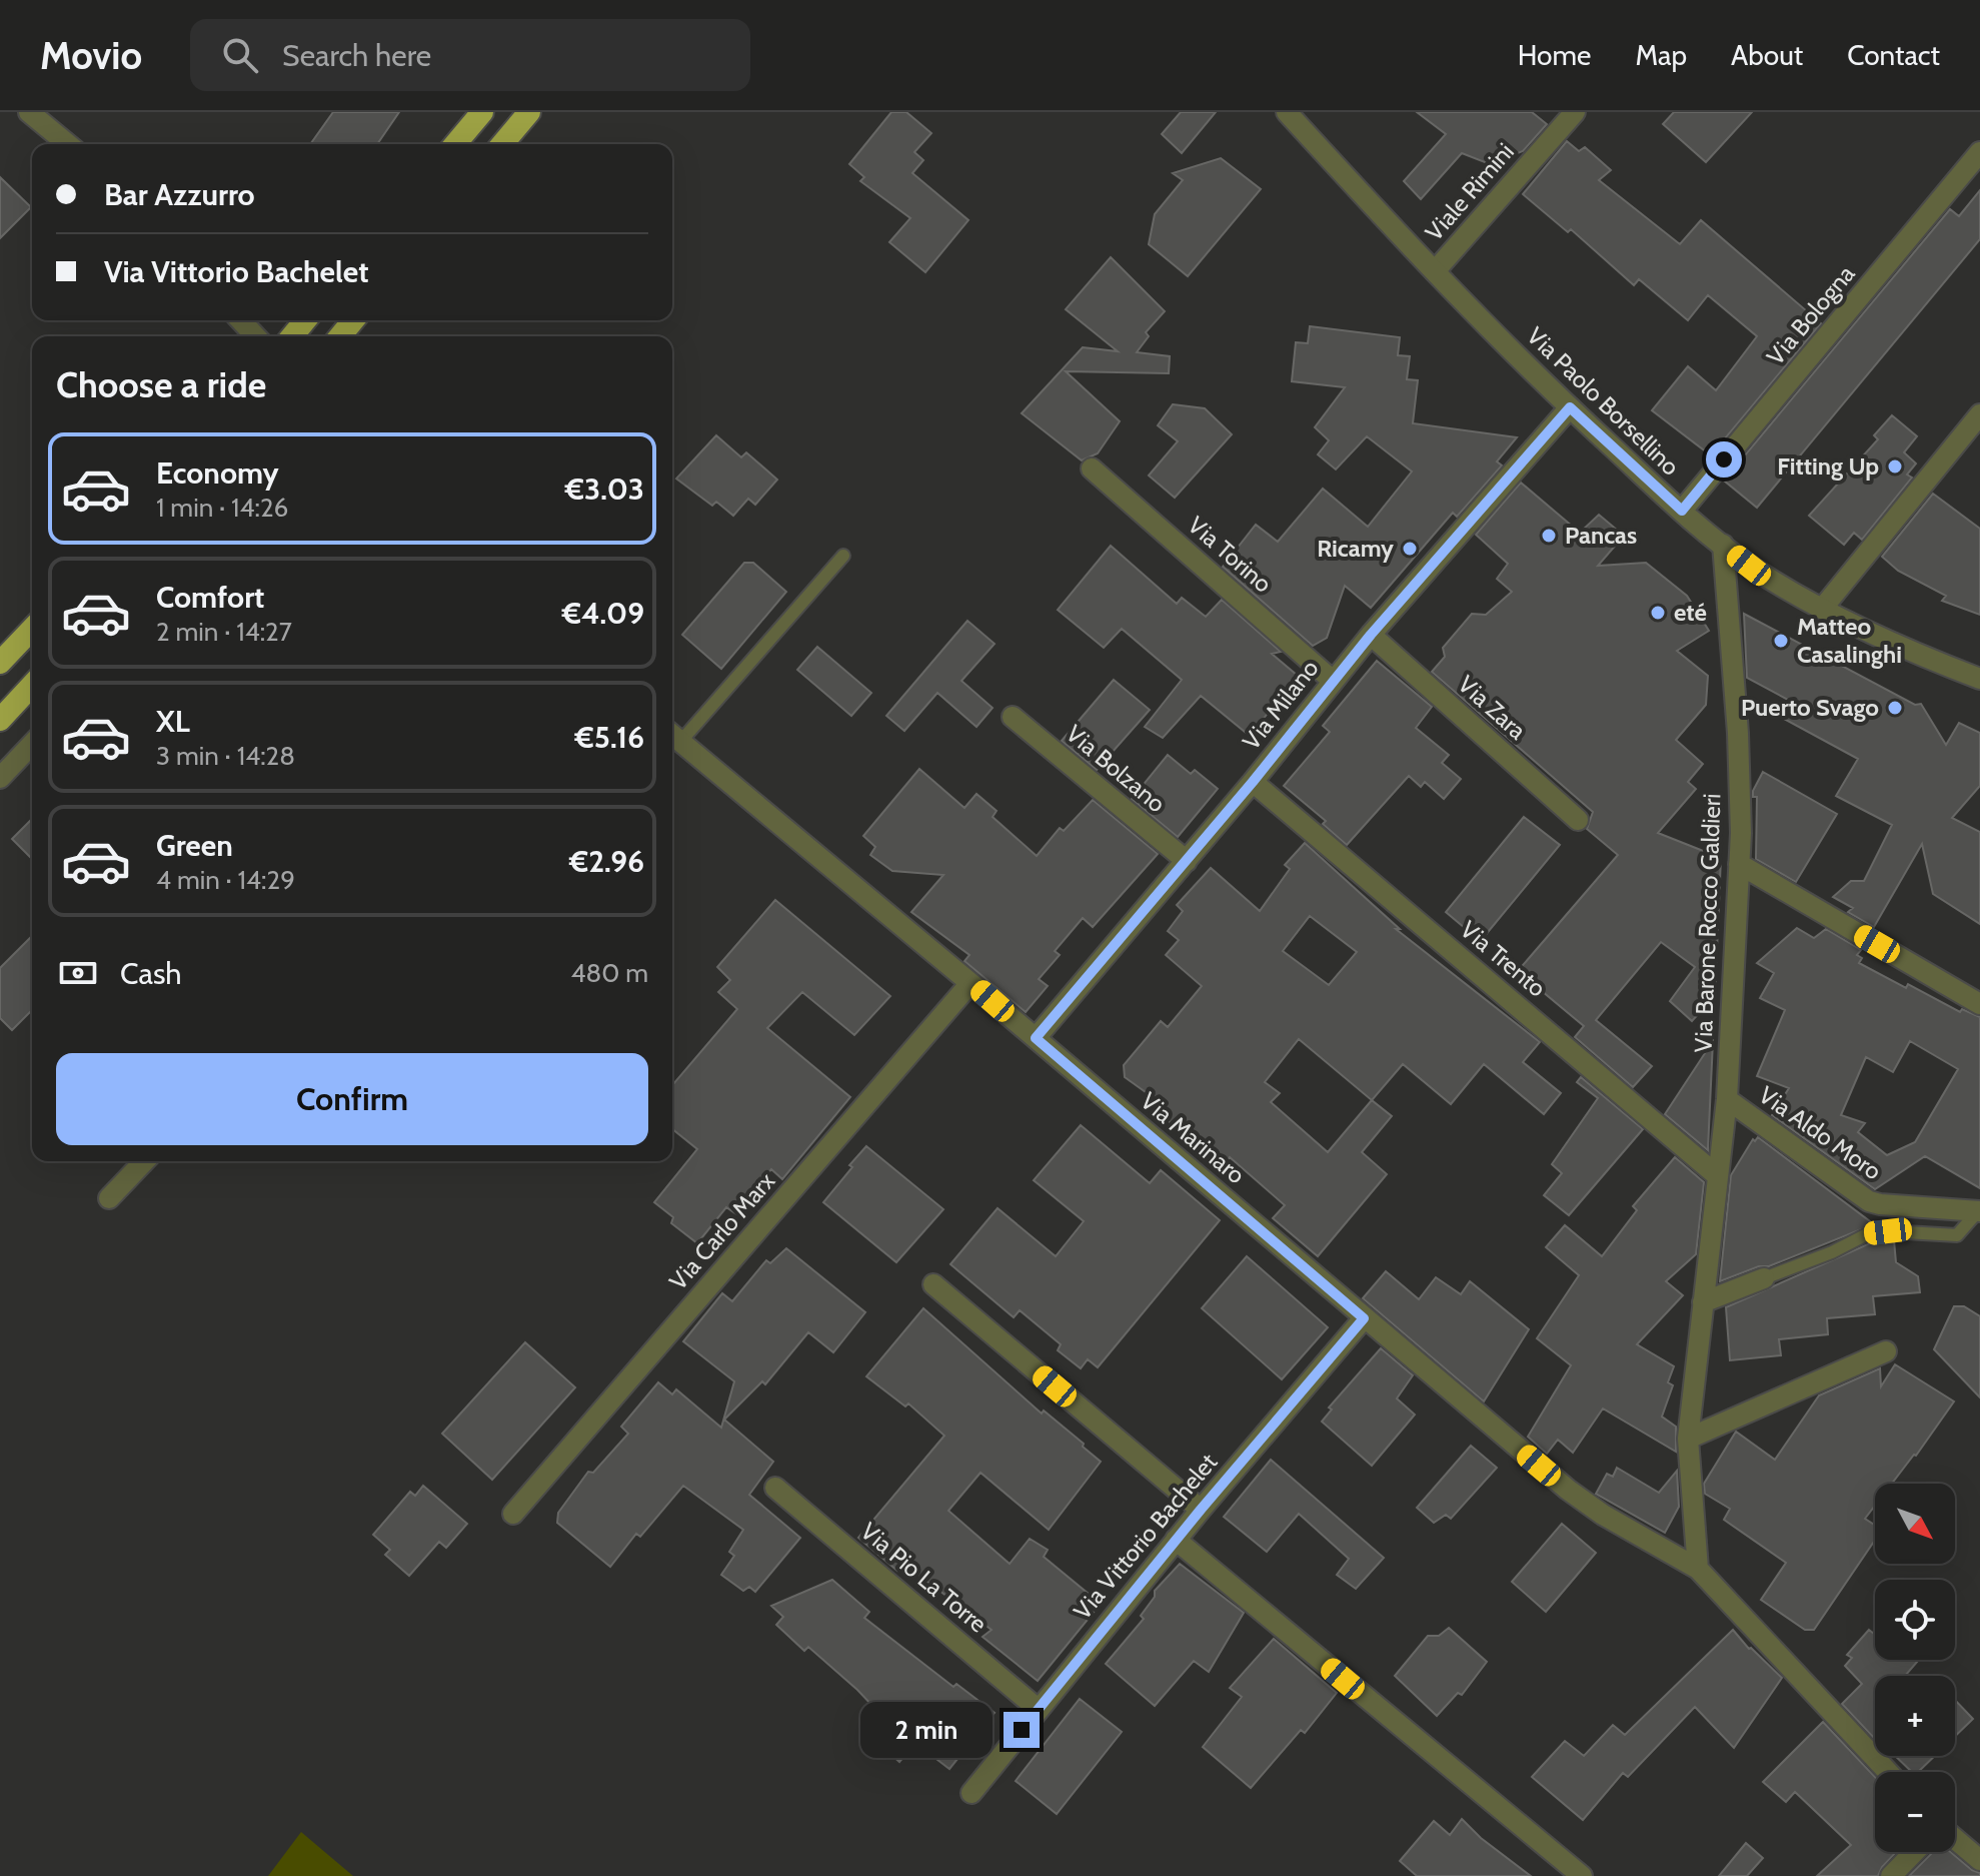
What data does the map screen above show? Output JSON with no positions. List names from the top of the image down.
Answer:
{
  "streets": {
    "street": [
      "Viale Rimini",
      "Via Bologna",
      "Via Paolo Borsellino",
      "Via Torino",
      "Via Milano",
      "Via Zara",
      "Via Bolzano",
      "Via Barone Rocco Galdieri",
      "Via Trento",
      "Via Aldo Moro",
      "Via Marinaro",
      "Via Carlo Marx",
      "Via Vittorio Bachelet",
      "Via Pio La Torre"
    ]
  },
  "crossings": [
    ["Viale Rimini", "Via Paolo Borsellino"],
    ["Via Bologna", "Via Paolo Borsellino"],
    ["Via Paolo Borsellino", "Via Milano"],
    ["Via Paolo Borsellino", "Via Barone Rocco Galdieri"],
    ["Via Torino", "Via Milano"],
    ["Via Milano", "Via Zara"],
    ["Via Milano", "Via Bolzano"],
    ["Via Milano", "Via Trento"],
    ["Via Milano", "Via Marinaro"],
    ["Via Barone Rocco Galdieri", "Via Trento"],
    ["Via Barone Rocco Galdieri", "Via Aldo Moro"],
    ["Via Barone Rocco Galdieri", "Via Marinaro"],
    ["Via Marinaro", "Via Carlo Marx"],
    ["Via Marinaro", "Via Vittorio Bachelet"],
    ["Via Vittorio Bachelet", "Via Pio La Torre"]
  ],
  "places": [
    "Fitting Up",
    "Pancas",
    "Ricamy",
    "eté",
    "Matteo Casalinghi",
    "Puerto Svago"
  ],
  "north": "bottom right",
  "page": {
    "header": "Movio",
    "search": "Search here",
    "nav": [
      "Home",
      "Map",
      "About",
      "Contact"
    ],
    "banner": ["Bar Azzurro", "Via Vittorio Bachelet"],
    "heading": "Choose a ride",
    "list": [
      {
        "name": "Economy",
        "note": "1 min · 14:26",
        "value": "€3.03"
      },
      {
        "name": "Comfort",
        "note": "2 min · 14:27",
        "value": "€4.09"
      },
      {
        "name": "XL",
        "note": "3 min · 14:28",
        "value": "€5.16"
      },
      {
        "name": "Green",
        "note": "4 min · 14:29",
        "value": "€2.96"
      }
    ],
    "pay": ["Cash", "480 m"],
    "buttons": "Confirm",
    "map_buttons": ["+", "−"],
    "bubble": "2 min"
  }
}
